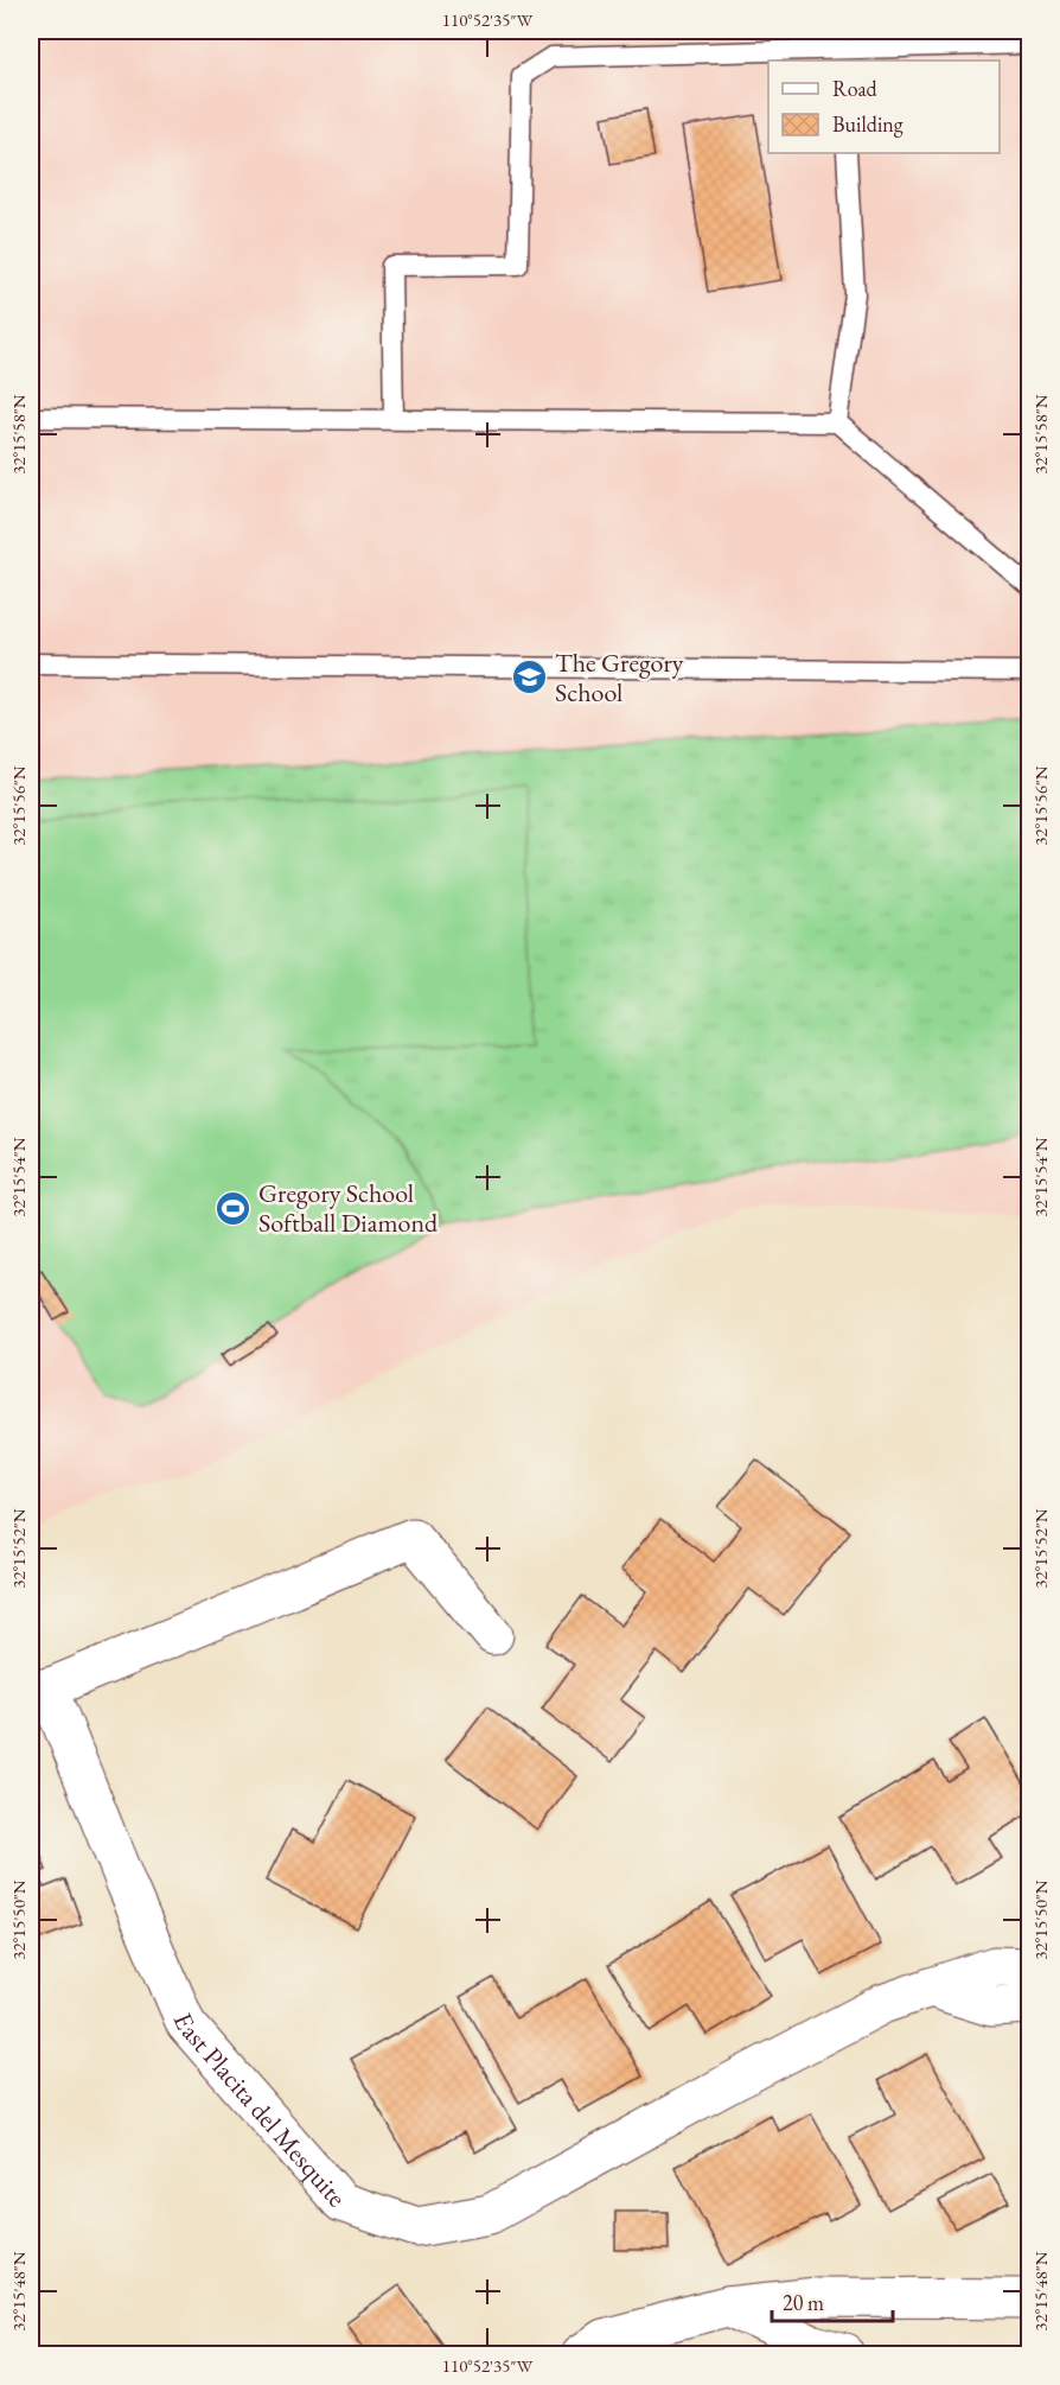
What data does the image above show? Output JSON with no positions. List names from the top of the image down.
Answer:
{
  "streets": {
    "street": ["East Placita del Mesquite"]
  },
  "places": {
    "school or university": ["The Gregory School"],
    "sports": ["Gregory School Softball Diamond"]
  },
  "legend": ["Road", "Building"],
  "scale_bar": "20 m",
  "coordinates": [
    "110°52'35\"W",
    "32°15'58\"N",
    "32°15'56\"N",
    "32°15'54\"N",
    "32°15'52\"N",
    "32°15'50\"N",
    "32°15'48\"N"
  ]
}
